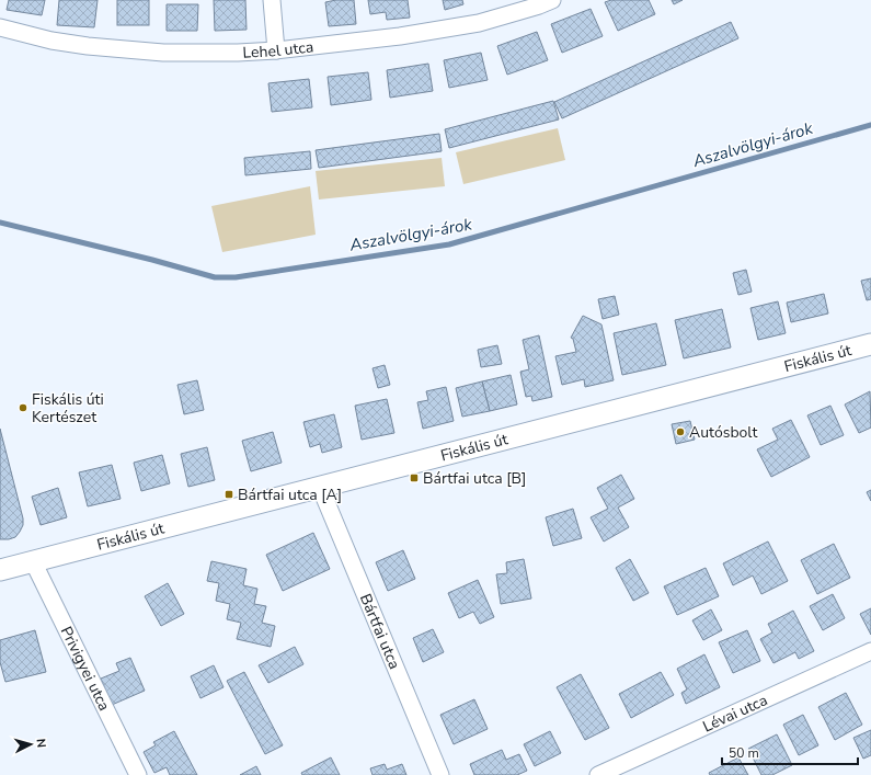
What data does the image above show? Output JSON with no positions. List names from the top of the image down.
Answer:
{
  "streets": {
    "street": [
      "Lehel utca",
      "Fiskális út",
      "Bártfai utca",
      "Privigyei utca",
      "Lévai utca"
    ]
  },
  "crossings": [
    ["Fiskális út", "Bártfai utca"],
    ["Fiskális út", "Privigyei utca"]
  ],
  "water": ["Aszalvölgyi-árok"],
  "places": {
    "other": ["Fiskális úti Kertészet", "Autósbolt"],
    "transit": ["Bártfai utca [B]", "Bártfai utca [A]"]
  },
  "scale_bar": "50 m",
  "north": "right"
}
